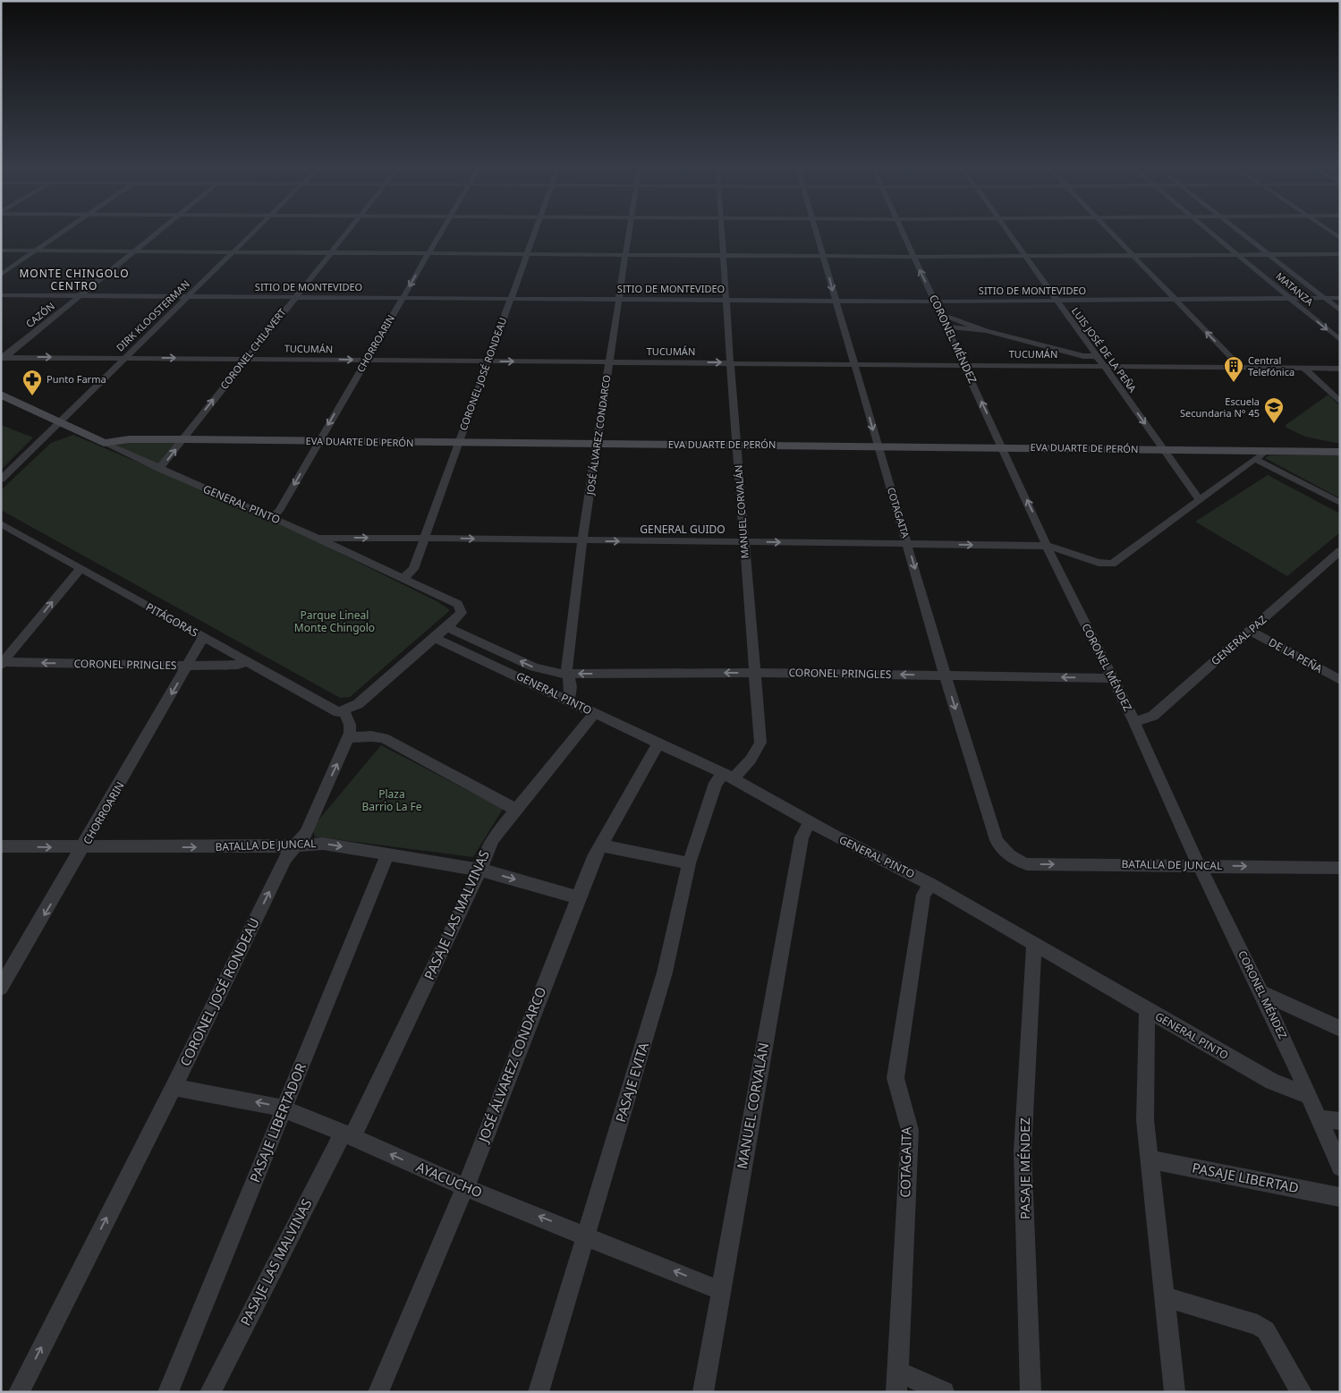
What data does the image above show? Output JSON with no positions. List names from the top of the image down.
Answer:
{
  "streets": {
    "main road": ["EVA DUARTE DE PERÓN", "GENERAL PINTO"],
    "street": [
      "SITIO DE MONTEVIDEO",
      "MATANZA",
      "CAZÓN",
      "DIRK KLOOSTERMAN",
      "CORONEL MÉNDEZ",
      "CHORROARIN",
      "CORONEL CHILAVERT",
      "TUCUMÁN",
      "LUIS JOSÉ DE LA PEÑA",
      "CORONEL JOSÉ RONDEAU",
      "JOSÉ ÁLVAREZ CONDARCO",
      "MANUEL CORVALÁN",
      "COTAGAITA",
      "GENERAL GUIDO",
      "PITÁGORAS",
      "GENERAL PAZ",
      "DE LA PEÑA",
      "CORONEL PRINGLES",
      "BATALLA DE JUNCAL",
      "PASAJE LAS MALVINAS",
      "PASAJE EVITA",
      "PASAJE LIBERTADOR",
      "PASAJE MÉNDEZ",
      "PASAJE LIBERTAD",
      "AYACUCHO"
    ]
  },
  "crossings": [
    ["SITIO DE MONTEVIDEO", "MATANZA"],
    ["SITIO DE MONTEVIDEO", "CAZÓN"],
    ["SITIO DE MONTEVIDEO", "DIRK KLOOSTERMAN"],
    ["SITIO DE MONTEVIDEO", "CORONEL MÉNDEZ"],
    ["SITIO DE MONTEVIDEO", "CHORROARIN"],
    ["SITIO DE MONTEVIDEO", "CORONEL CHILAVERT"],
    ["SITIO DE MONTEVIDEO", "LUIS JOSÉ DE LA PEÑA"],
    ["SITIO DE MONTEVIDEO", "CORONEL JOSÉ RONDEAU"],
    ["SITIO DE MONTEVIDEO", "JOSÉ ÁLVAREZ CONDARCO"],
    ["SITIO DE MONTEVIDEO", "MANUEL CORVALÁN"],
    ["SITIO DE MONTEVIDEO", "COTAGAITA"],
    ["CAZÓN", "TUCUMÁN"],
    ["DIRK KLOOSTERMAN", "TUCUMÁN"],
    ["DIRK KLOOSTERMAN", "GENERAL PINTO"],
    ["CORONEL MÉNDEZ", "TUCUMÁN"],
    ["CORONEL MÉNDEZ", "EVA DUARTE DE PERÓN"],
    ["CORONEL MÉNDEZ", "GENERAL PINTO"],
    ["CORONEL MÉNDEZ", "GENERAL GUIDO"],
    ["CORONEL MÉNDEZ", "GENERAL PAZ"],
    ["CORONEL MÉNDEZ", "CORONEL PRINGLES"],
    ["CORONEL MÉNDEZ", "BATALLA DE JUNCAL"],
    ["CHORROARIN", "TUCUMÁN"],
    ["CHORROARIN", "EVA DUARTE DE PERÓN"],
    ["CHORROARIN", "GENERAL PINTO"],
    ["CHORROARIN", "PITÁGORAS"],
    ["CHORROARIN", "CORONEL PRINGLES"],
    ["CHORROARIN", "BATALLA DE JUNCAL"],
    ["CORONEL CHILAVERT", "TUCUMÁN"],
    ["CORONEL CHILAVERT", "EVA DUARTE DE PERÓN"],
    ["CORONEL CHILAVERT", "GENERAL PINTO"],
    ["TUCUMÁN", "LUIS JOSÉ DE LA PEÑA"],
    ["TUCUMÁN", "CORONEL JOSÉ RONDEAU"],
    ["TUCUMÁN", "JOSÉ ÁLVAREZ CONDARCO"],
    ["TUCUMÁN", "MANUEL CORVALÁN"],
    ["TUCUMÁN", "COTAGAITA"],
    ["LUIS JOSÉ DE LA PEÑA", "EVA DUARTE DE PERÓN"],
    ["CORONEL JOSÉ RONDEAU", "EVA DUARTE DE PERÓN"],
    ["CORONEL JOSÉ RONDEAU", "GENERAL PINTO"],
    ["CORONEL JOSÉ RONDEAU", "GENERAL GUIDO"],
    ["CORONEL JOSÉ RONDEAU", "BATALLA DE JUNCAL"],
    ["CORONEL JOSÉ RONDEAU", "AYACUCHO"],
    ["JOSÉ ÁLVAREZ CONDARCO", "EVA DUARTE DE PERÓN"],
    ["JOSÉ ÁLVAREZ CONDARCO", "GENERAL PINTO"],
    ["JOSÉ ÁLVAREZ CONDARCO", "GENERAL GUIDO"],
    ["JOSÉ ÁLVAREZ CONDARCO", "CORONEL PRINGLES"],
    ["JOSÉ ÁLVAREZ CONDARCO", "BATALLA DE JUNCAL"],
    ["JOSÉ ÁLVAREZ CONDARCO", "AYACUCHO"],
    ["EVA DUARTE DE PERÓN", "GENERAL PINTO"],
    ["EVA DUARTE DE PERÓN", "MANUEL CORVALÁN"],
    ["EVA DUARTE DE PERÓN", "COTAGAITA"],
    ["GENERAL PINTO", "MANUEL CORVALÁN"],
    ["GENERAL PINTO", "COTAGAITA"],
    ["GENERAL PINTO", "GENERAL GUIDO"],
    ["GENERAL PINTO", "CORONEL PRINGLES"],
    ["GENERAL PINTO", "PASAJE LAS MALVINAS"],
    ["GENERAL PINTO", "PASAJE EVITA"],
    ["GENERAL PINTO", "PASAJE MÉNDEZ"],
    ["MANUEL CORVALÁN", "GENERAL GUIDO"],
    ["MANUEL CORVALÁN", "CORONEL PRINGLES"],
    ["MANUEL CORVALÁN", "PASAJE EVITA"],
    ["MANUEL CORVALÁN", "AYACUCHO"],
    ["COTAGAITA", "GENERAL GUIDO"],
    ["COTAGAITA", "CORONEL PRINGLES"],
    ["COTAGAITA", "BATALLA DE JUNCAL"],
    ["PITÁGORAS", "CORONEL PRINGLES"],
    ["GENERAL PAZ", "DE LA PEÑA"],
    ["BATALLA DE JUNCAL", "PASAJE LAS MALVINAS"],
    ["BATALLA DE JUNCAL", "PASAJE LIBERTADOR"],
    ["PASAJE LAS MALVINAS", "AYACUCHO"],
    ["PASAJE EVITA", "AYACUCHO"],
    ["PASAJE LIBERTADOR", "AYACUCHO"]
  ],
  "one_way": [
    "CHORROARIN",
    "CORONEL CHILAVERT",
    "CORONEL JOSÉ RONDEAU",
    "COTAGAITA",
    "GENERAL GUIDO",
    "CORONEL PRINGLES",
    "BATALLA DE JUNCAL",
    "AYACUCHO"
  ],
  "districts": ["MONTE CHINGOLO CENTRO"],
  "parks": ["Parque Lineal Monte Chingolo", "Plaza Barrio La Fe"],
  "places": {
    "building": ["Central Telefónica"],
    "pharmacy": ["Punto Farma"],
    "school or university": ["Escuela Secundaria N° 45"]
  }
}
